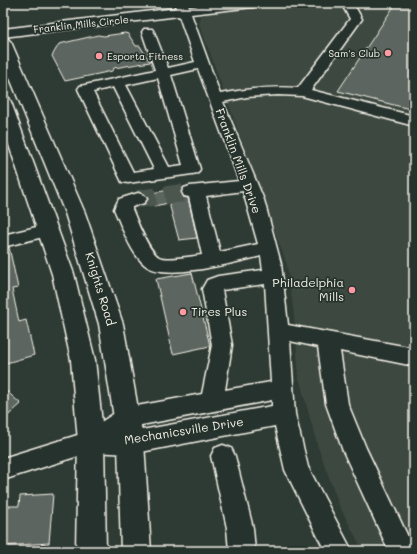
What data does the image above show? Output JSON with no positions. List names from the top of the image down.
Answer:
{
  "streets": {
    "main road": ["Knights Road"],
    "street": ["Franklin Mills Circle", "Franklin Mills Drive", "Mechanicsville Drive"]
  },
  "crossings": [
    ["Franklin Mills Circle", "Franklin Mills Drive"],
    ["Franklin Mills Drive", "Mechanicsville Drive"],
    ["Knights Road", "Mechanicsville Drive"]
  ],
  "places": [
    "Sam's Club",
    "Esporta Fitness",
    "Philadelphia Mills",
    "Tires Plus"
  ]
}
